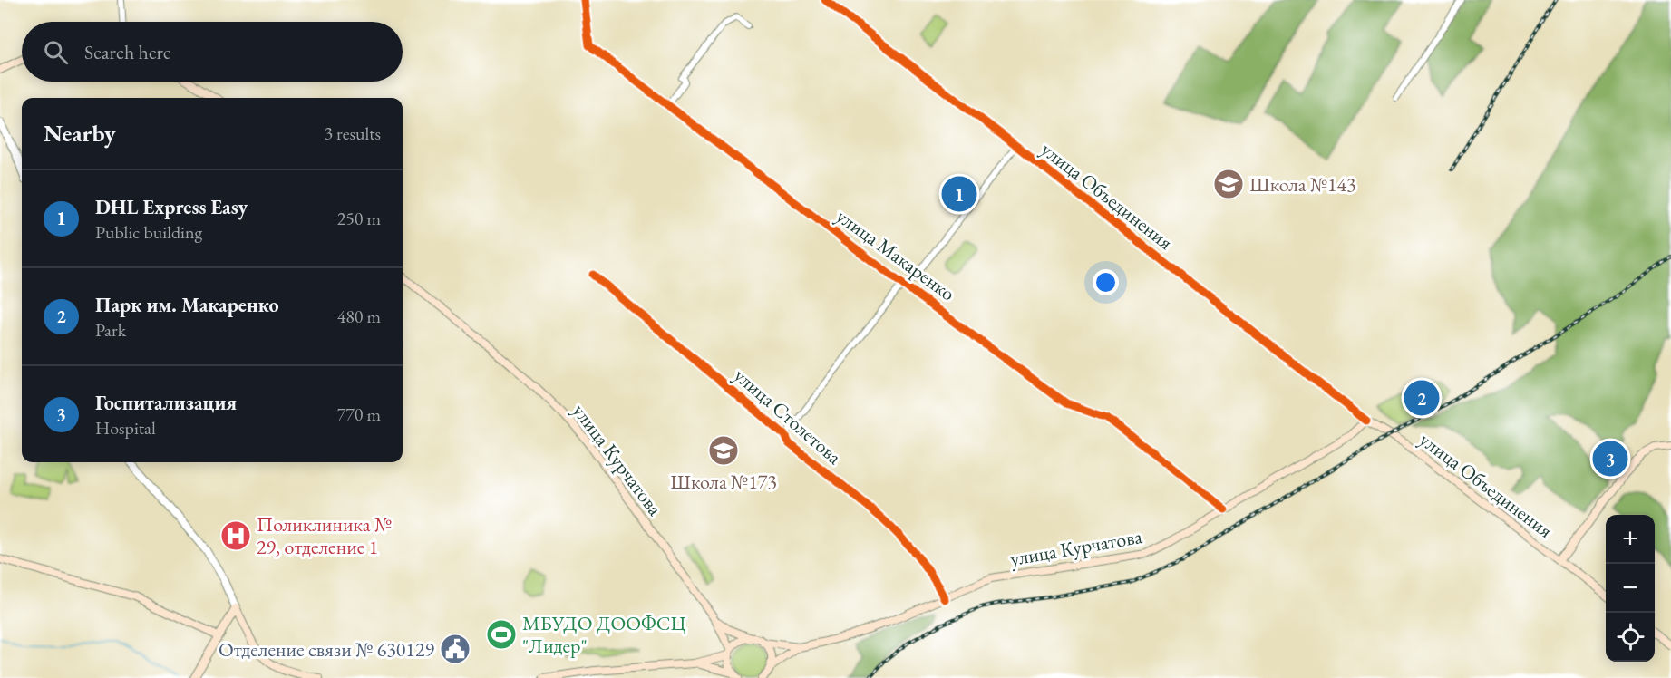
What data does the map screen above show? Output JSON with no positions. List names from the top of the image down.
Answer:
{
  "streets": {
    "main road": ["улица Объединения", "улица Курчатова"],
    "street": ["улица Макаренко", "улица Столетова"]
  },
  "crossings": [
    ["улица Объединения", "улица Столетова"],
    ["улица Объединения", "улица Курчатова"],
    ["улица Макаренко", "улица Столетова"],
    ["улица Макаренко", "улица Курчатова"],
    ["улица Столетова", "улица Курчатова"]
  ],
  "places": {
    "school or university": ["Школа №143", "Школа №173"],
    "hospital": ["Поликлиника № 29, отделение 1"],
    "sports": ["МБУДО ДООФСЦ \"Лидер\""],
    "public building": ["Отделение связи № 630129"]
  },
  "page": {
    "search": "Search here",
    "heading": ["Nearby", "3 results"],
    "list": [
      {
        "mark": "1",
        "name": "DHL Express Easy",
        "note": "Public building",
        "value": "250 m"
      },
      {
        "mark": "2",
        "name": "Парк им. Макаренко",
        "note": "Park",
        "value": "480 m"
      },
      {
        "mark": "3",
        "name": "Госпитализация",
        "note": "Hospital",
        "value": "770 m"
      }
    ],
    "pins": ["1", "2", "3"],
    "map_buttons": ["+", "−"]
  }
}
